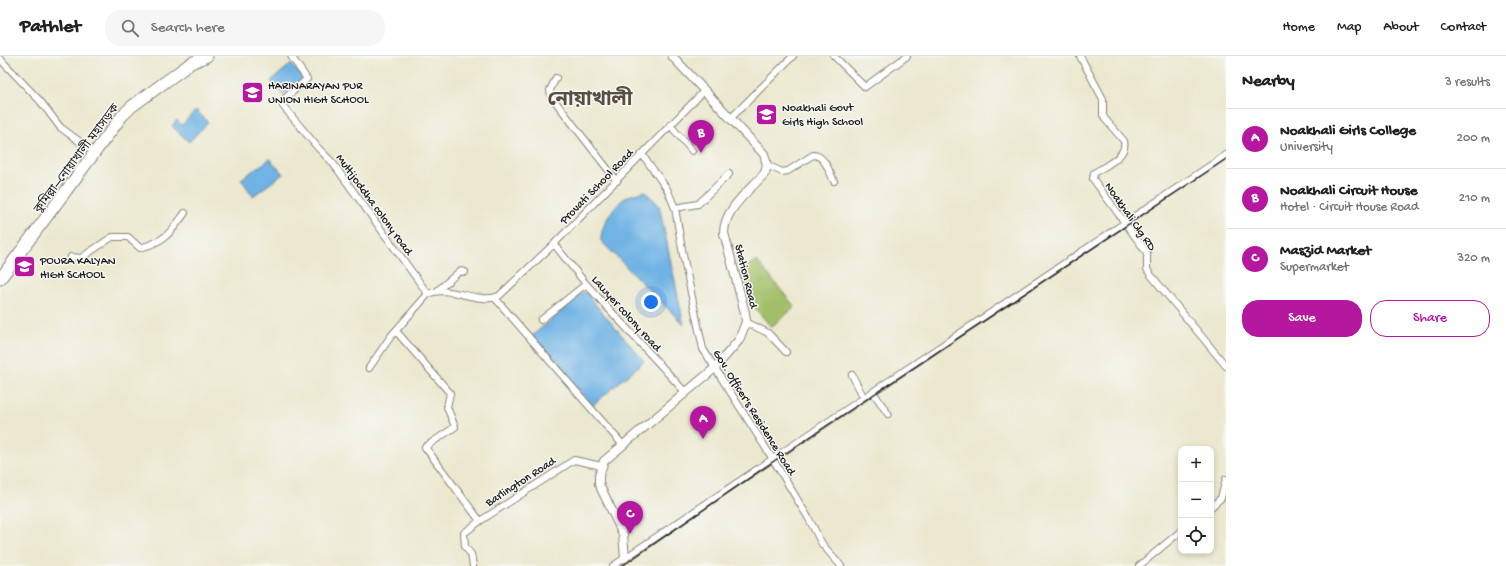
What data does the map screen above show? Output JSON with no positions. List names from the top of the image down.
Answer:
{
  "streets": {
    "highway": ["কুমিল্লা–নোয়াখালী মহাসড়ক"],
    "street": [
      "Provati School Road",
      "Multijoddha colony road",
      "Noakhali Clg RD",
      "Station Road",
      "Lawyer colony road",
      "Gov. Officer's Residence Road",
      "Barlington Road"
    ]
  },
  "crossings": [
    ["Provati School Road", "Lawyer colony road"],
    ["Provati School Road", "Gov. Officer's Residence Road"],
    ["Station Road", "Lawyer colony road"],
    ["Station Road", "Gov. Officer's Residence Road"],
    ["Station Road", "Barlington Road"]
  ],
  "districts": ["নোয়াখালী"],
  "places": {
    "school or university": ["HARINARAYAN PUR UNION HIGH SCHOOL", "Noakhali Govt Girls High School", "POURA KALYAN HIGH SCHOOL"]
  },
  "page": {
    "header": "Pathlet",
    "search": "Search here",
    "nav": [
      "Home",
      "Map",
      "About",
      "Contact"
    ],
    "heading": ["Nearby", "3 results"],
    "list": [
      {
        "mark": "A",
        "name": "Noakhali Girls College",
        "note": "University",
        "value": "200 m"
      },
      {
        "mark": "B",
        "name": "Noakhali Circuit House",
        "note": "Hotel · Circuit House Road",
        "value": "210 m"
      },
      {
        "mark": "C",
        "name": "Maszid Market",
        "note": "Supermarket",
        "value": "320 m"
      }
    ],
    "pins": ["B", "A", "C"],
    "buttons": ["Save", "Share"],
    "map_buttons": ["+", "−"]
  }
}
